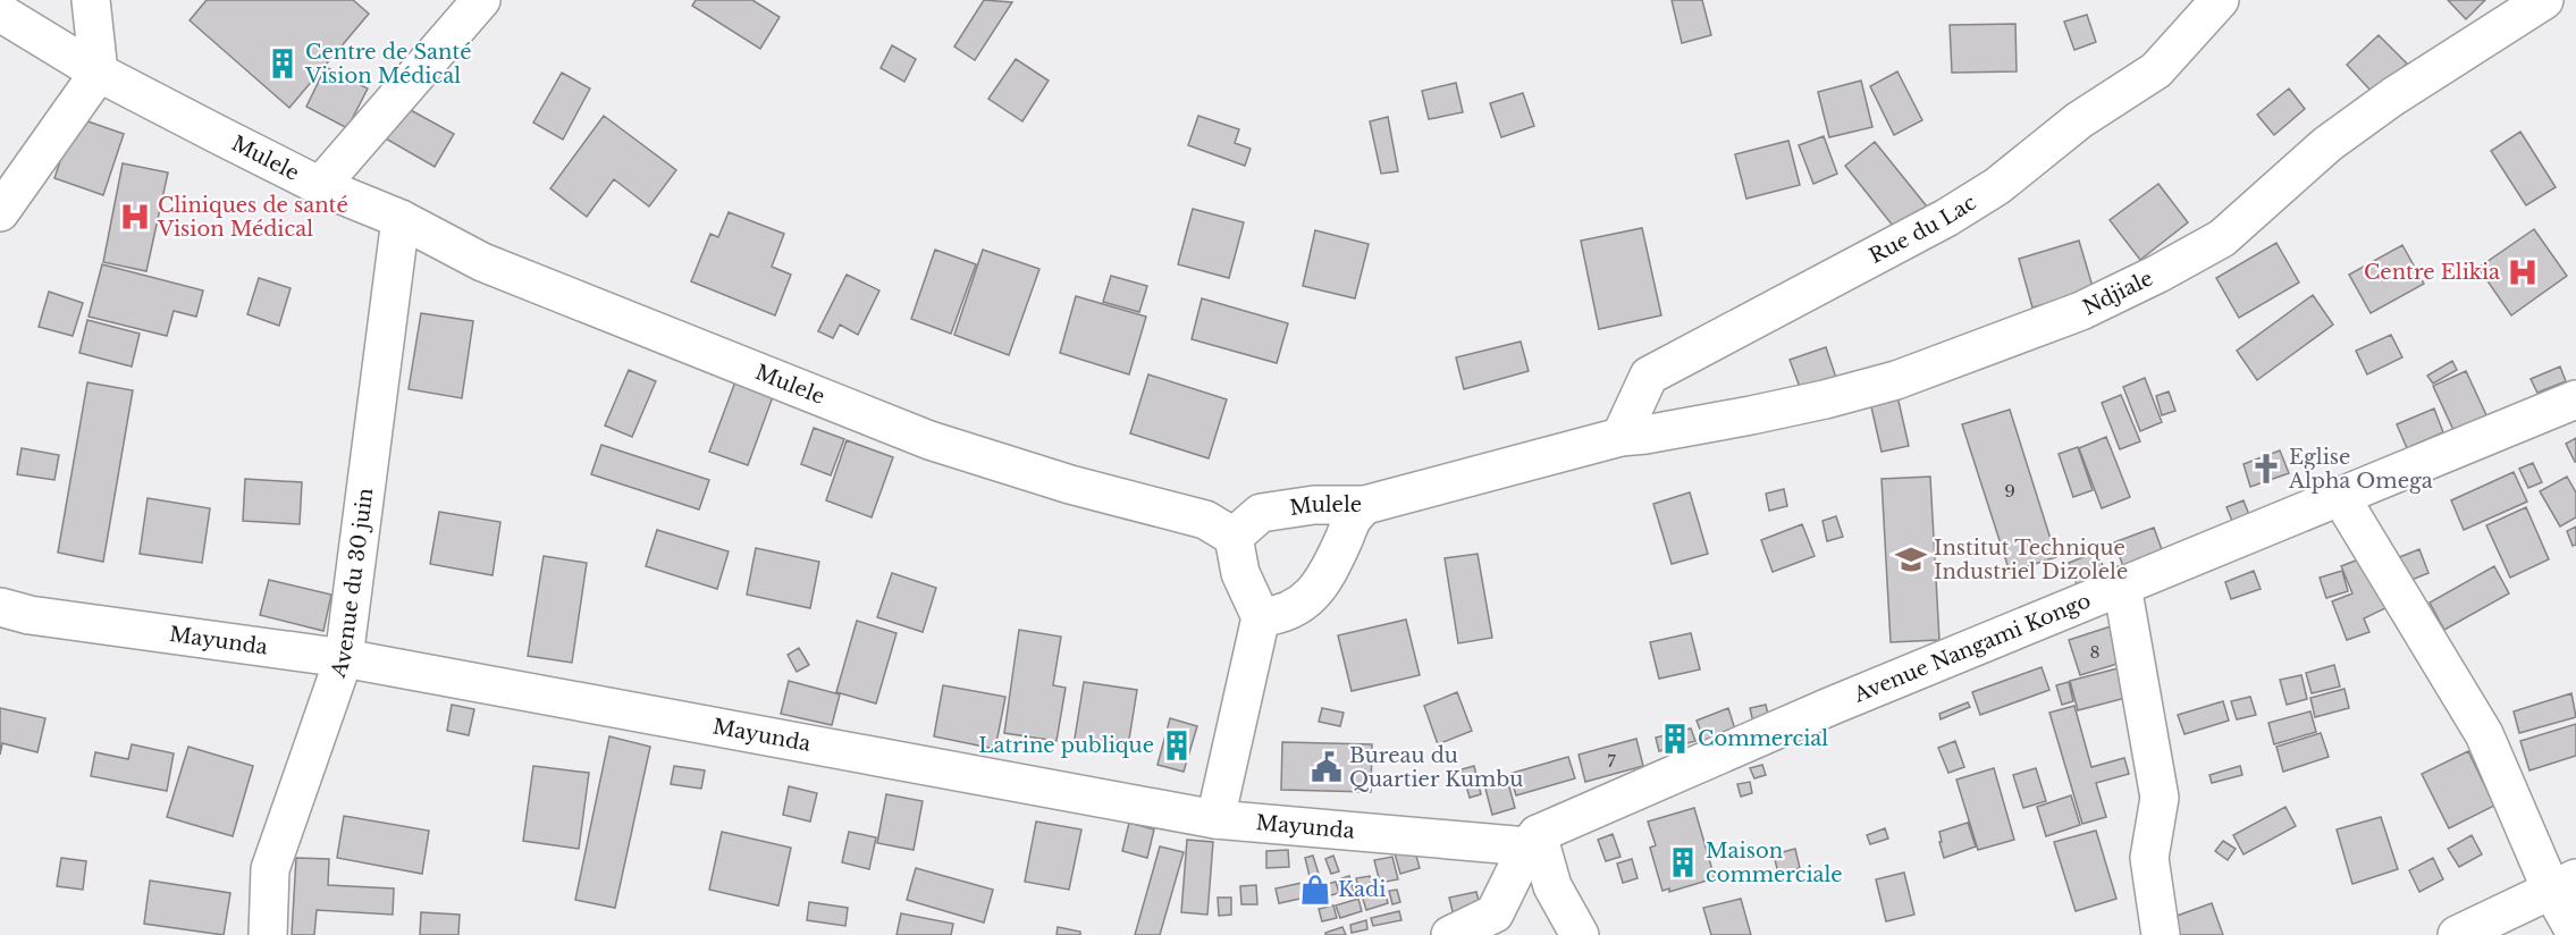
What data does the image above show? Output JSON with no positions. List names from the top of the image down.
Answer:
{
  "streets": {
    "street": [
      "Mulele",
      "Rue du Lac",
      "Ndjiale",
      "Avenue du 30 juin",
      "Mayunda",
      "Avenue Nangami Kongo"
    ]
  },
  "crossings": [
    ["Mulele", "Rue du Lac"],
    ["Mulele", "Ndjiale"],
    ["Mulele", "Avenue du 30 juin"],
    ["Rue du Lac", "Ndjiale"],
    ["Avenue du 30 juin", "Mayunda"],
    ["Mayunda", "Avenue Nangami Kongo"]
  ],
  "places": {
    "building": [
      "Centre de Santé Vision Médical",
      "Commercial",
      "Latrine publique",
      "Maison commerciale"
    ],
    "hospital": ["Cliniques de santé Vision Médical", "Centre Elikia"],
    "church": ["Eglise Alpha Omega"],
    "school or university": ["Institut Technique Industriel Dizolele"],
    "public building": ["Bureau du Quartier Kumbu"],
    "shop": ["Kadi"]
  },
  "house_numbers": ["9", "8", "7"]
}
